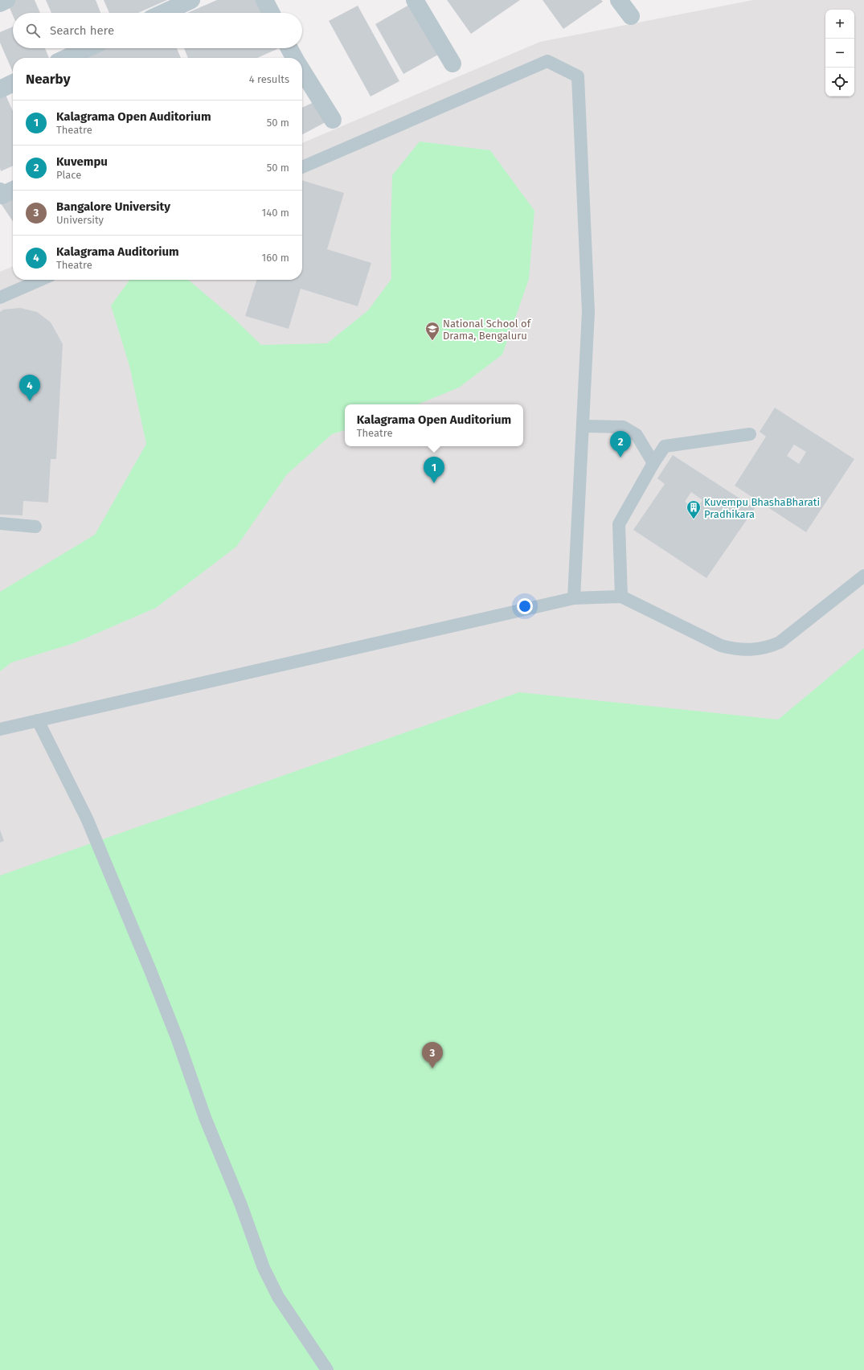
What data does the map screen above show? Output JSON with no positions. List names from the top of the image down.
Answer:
{
  "places": {
    "school or university": ["National School of Drama, Bengaluru"],
    "building": ["Kuvempu BhashaBharati Pradhikara"]
  },
  "page": {
    "map_buttons": ["+", "−"],
    "search": "Search here",
    "heading": ["Nearby", "4 results"],
    "list": [
      {
        "mark": "1",
        "name": "Kalagrama Open Auditorium",
        "note": "Theatre",
        "value": "50 m"
      },
      {
        "mark": "2",
        "name": "Kuvempu",
        "note": "Place",
        "value": "50 m"
      },
      {
        "mark": "3",
        "name": "Bangalore University",
        "note": "University",
        "value": "140 m"
      },
      {
        "mark": "4",
        "name": "Kalagrama Auditorium",
        "note": "Theatre",
        "value": "160 m"
      }
    ],
    "pins": [
      "4",
      "2",
      "1",
      "3"
    ],
    "popup": ["Kalagrama Open Auditorium", "Theatre"]
  }
}
